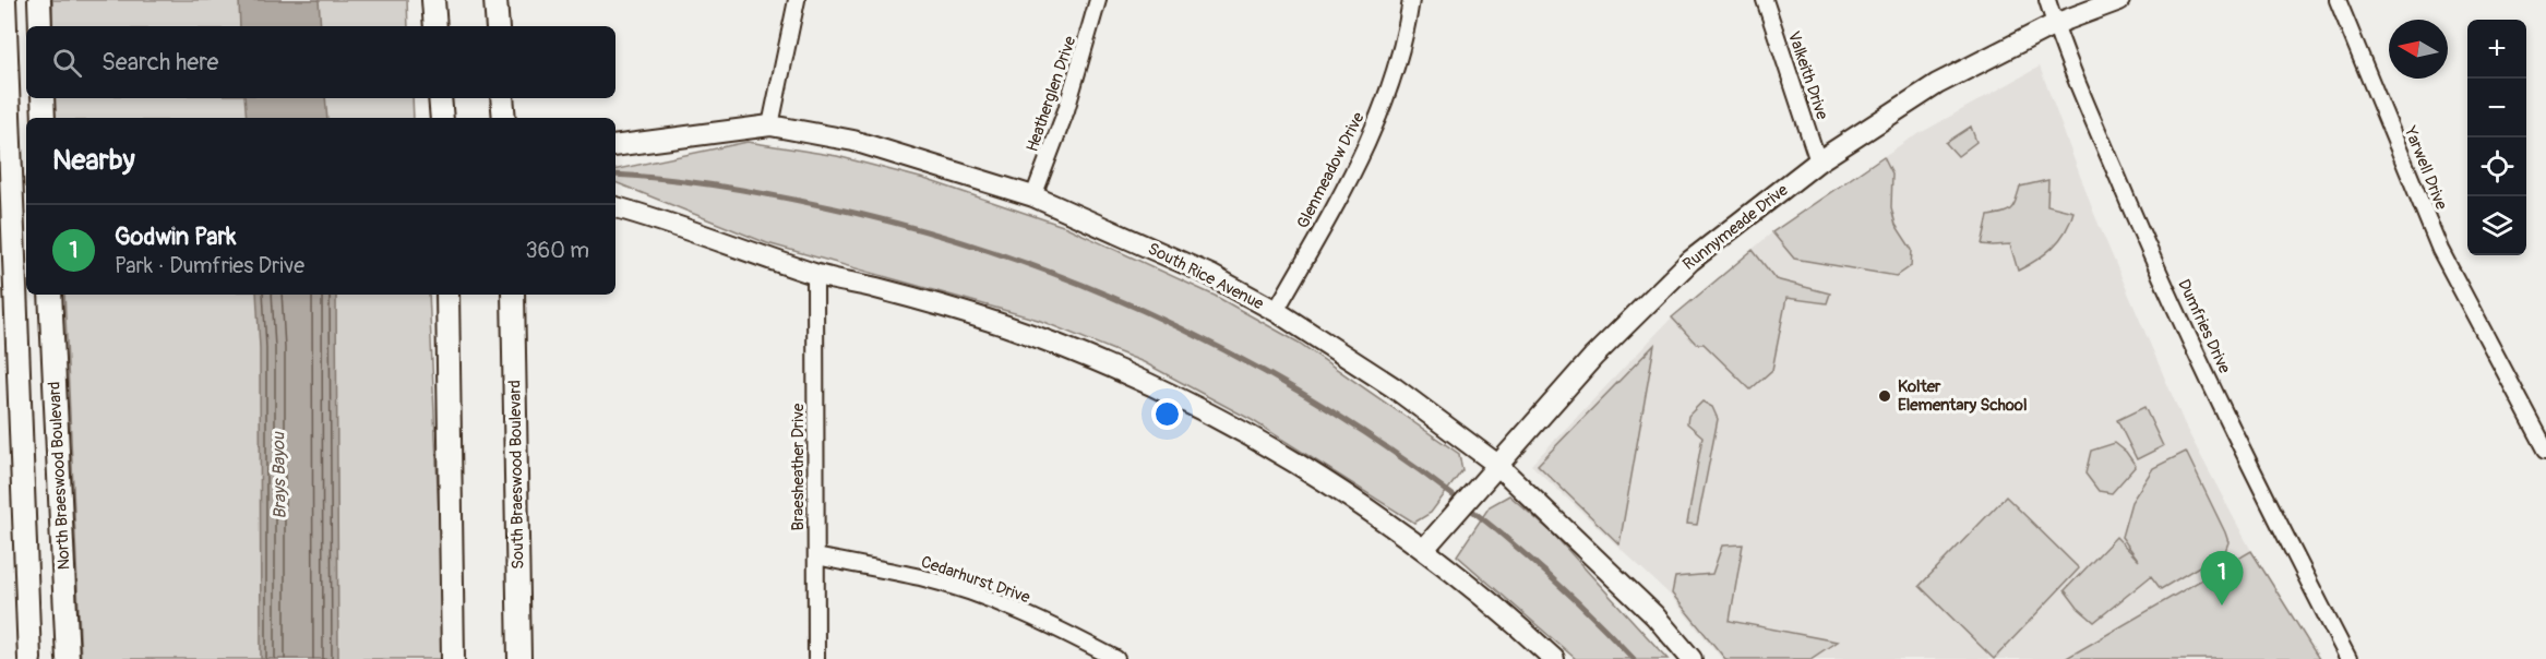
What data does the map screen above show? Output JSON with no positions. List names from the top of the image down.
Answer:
{
  "streets": {
    "main road": ["South Braeswood Boulevard", "North Braeswood Boulevard"],
    "street": [
      "Valkeith Drive",
      "Heatherglen Drive",
      "Yarwell Drive",
      "Glenmeadow Drive",
      "Runnymeade Drive",
      "South Rice Avenue",
      "Dumfries Drive",
      "Braesheather Drive",
      "Cedarhurst Drive"
    ]
  },
  "crossings": [
    ["Valkeith Drive", "Runnymeade Drive"],
    ["Heatherglen Drive", "South Rice Avenue"],
    ["Glenmeadow Drive", "South Rice Avenue"],
    ["Runnymeade Drive", "South Rice Avenue"],
    ["Runnymeade Drive", "Dumfries Drive"],
    ["Braesheather Drive", "Cedarhurst Drive"]
  ],
  "water": ["Brays Bayou"],
  "places": ["Kolter Elementary School"],
  "north": "left",
  "page": {
    "map_buttons": ["+", "−"],
    "search": "Search here",
    "heading": "Nearby",
    "list": [
      {
        "mark": "1",
        "name": "Godwin Park",
        "note": "Park · Dumfries Drive",
        "value": "360 m"
      }
    ],
    "pins": "1"
  }
}
